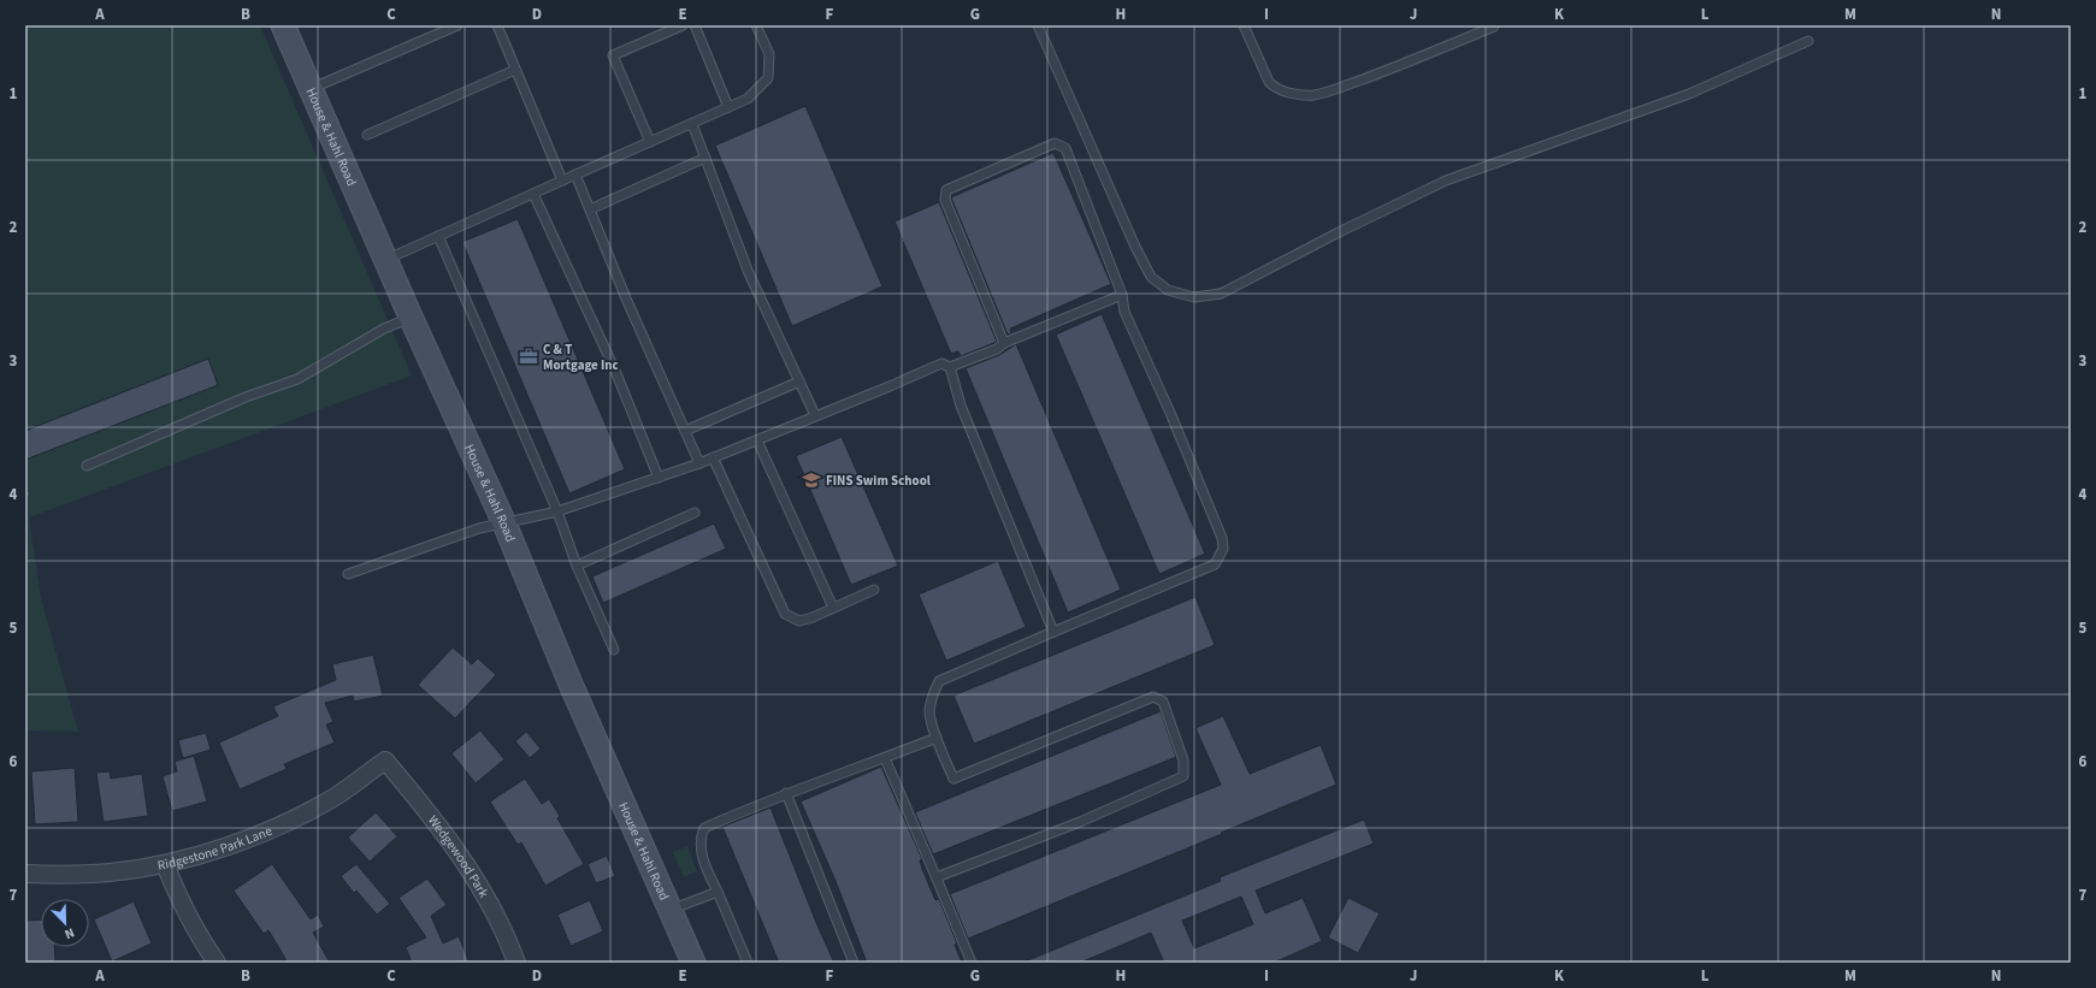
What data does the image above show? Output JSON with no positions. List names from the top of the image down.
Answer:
{
  "streets": {
    "street": ["House & Hahl Road", "Ridgestone Park Lane", "Wedgewood Park"]
  },
  "crossings": [
    ["Ridgestone Park Lane", "Wedgewood Park"]
  ],
  "places": {
    "office": ["C & T Mortgage Inc"],
    "school or university": ["FINS Swim School"]
  },
  "north": "bottom right",
  "grid": {
    "columns": [
      "A",
      "B",
      "C",
      "D",
      "E",
      "F",
      "G",
      "H",
      "I",
      "J",
      "K",
      "L",
      "M",
      "N"
    ],
    "rows": [
      "1",
      "2",
      "3",
      "4",
      "5",
      "6",
      "7"
    ]
  }
}
